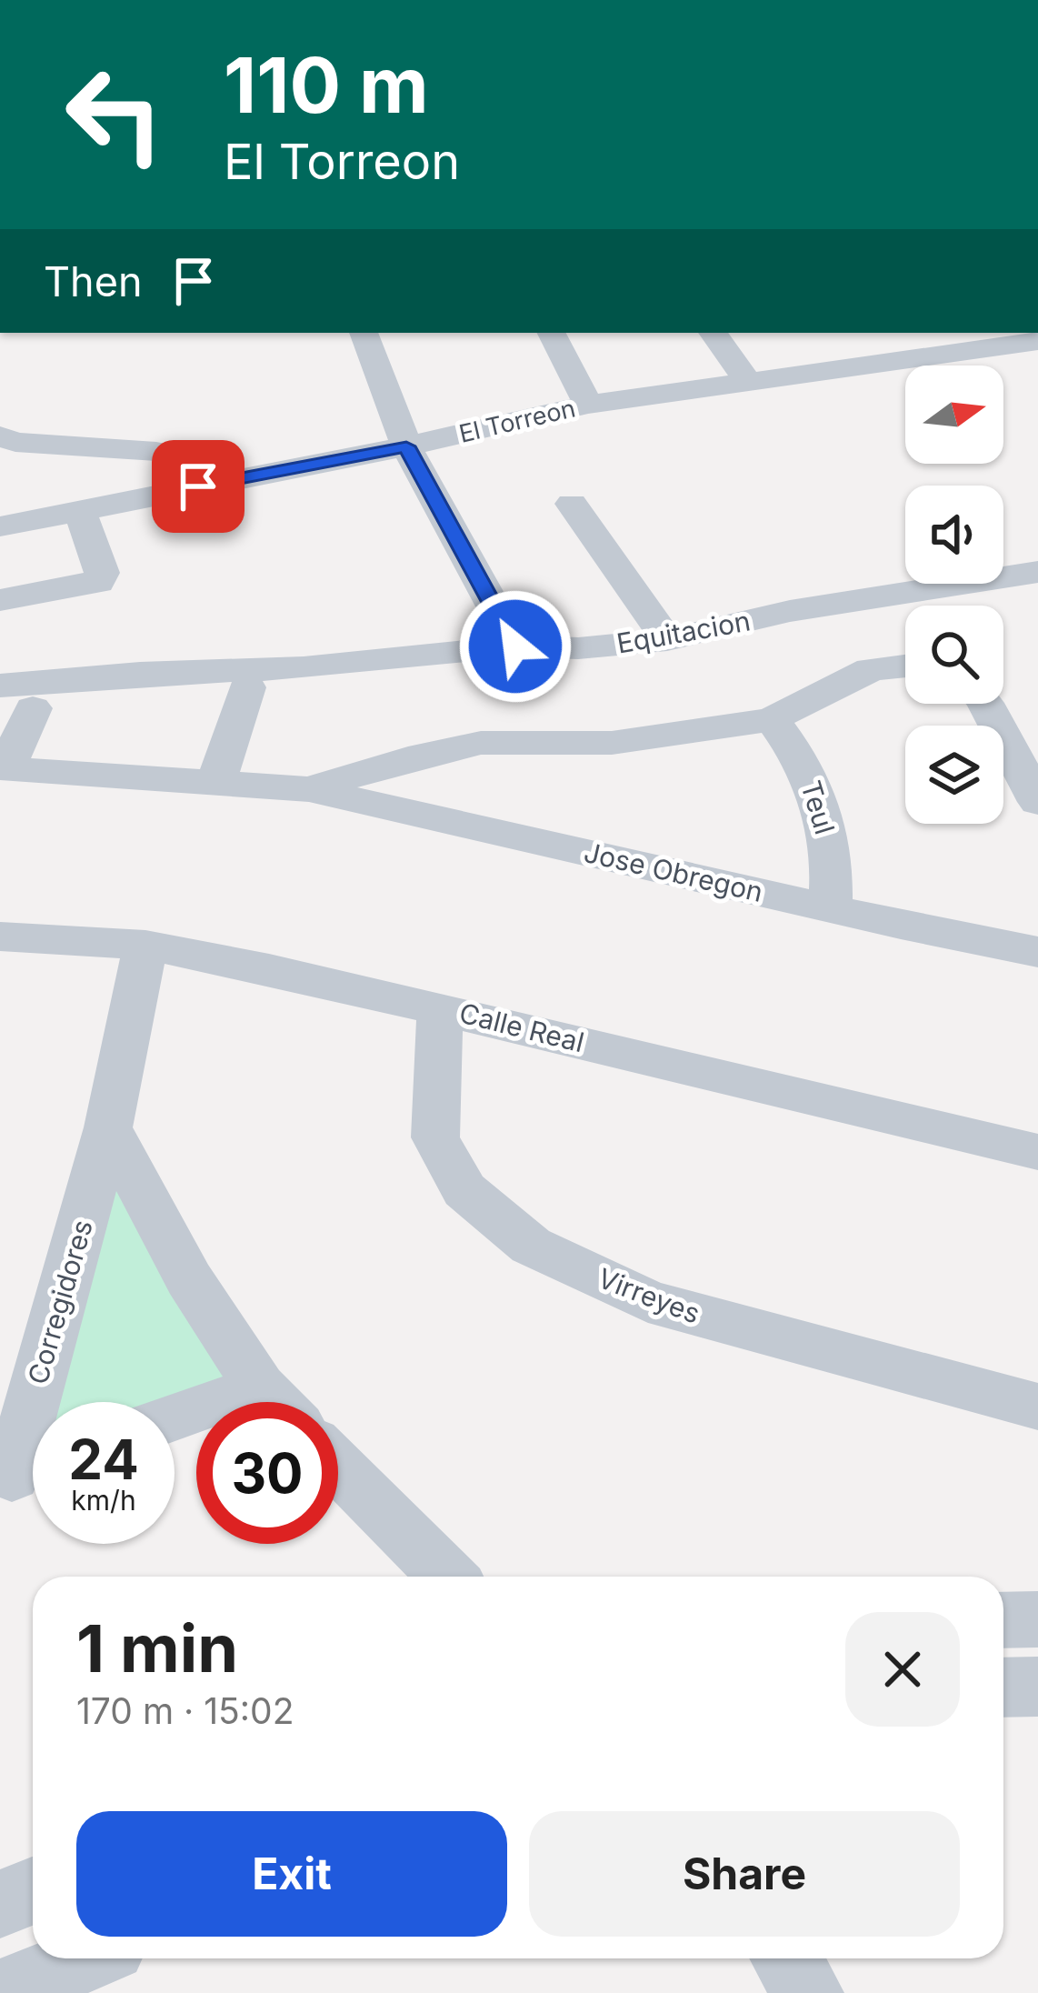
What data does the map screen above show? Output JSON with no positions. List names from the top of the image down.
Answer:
{
  "streets": {
    "street": [
      "El Torreon",
      "Equitacion",
      "Teul",
      "Jose Obregon",
      "Calle Real",
      "Virreyes",
      "Corregidores"
    ]
  },
  "crossings": [
    ["Teul", "Jose Obregon"],
    ["Calle Real", "Virreyes"],
    ["Calle Real", "Corregidores"]
  ],
  "north": "right",
  "page": {
    "turn": ["110 m", "El Torreon"],
    "then": "Then",
    "speed": "24 km/h",
    "limit": "30",
    "heading": ["1 min", "170 m · 15:02"],
    "buttons": ["Exit", "Share"]
  }
}
